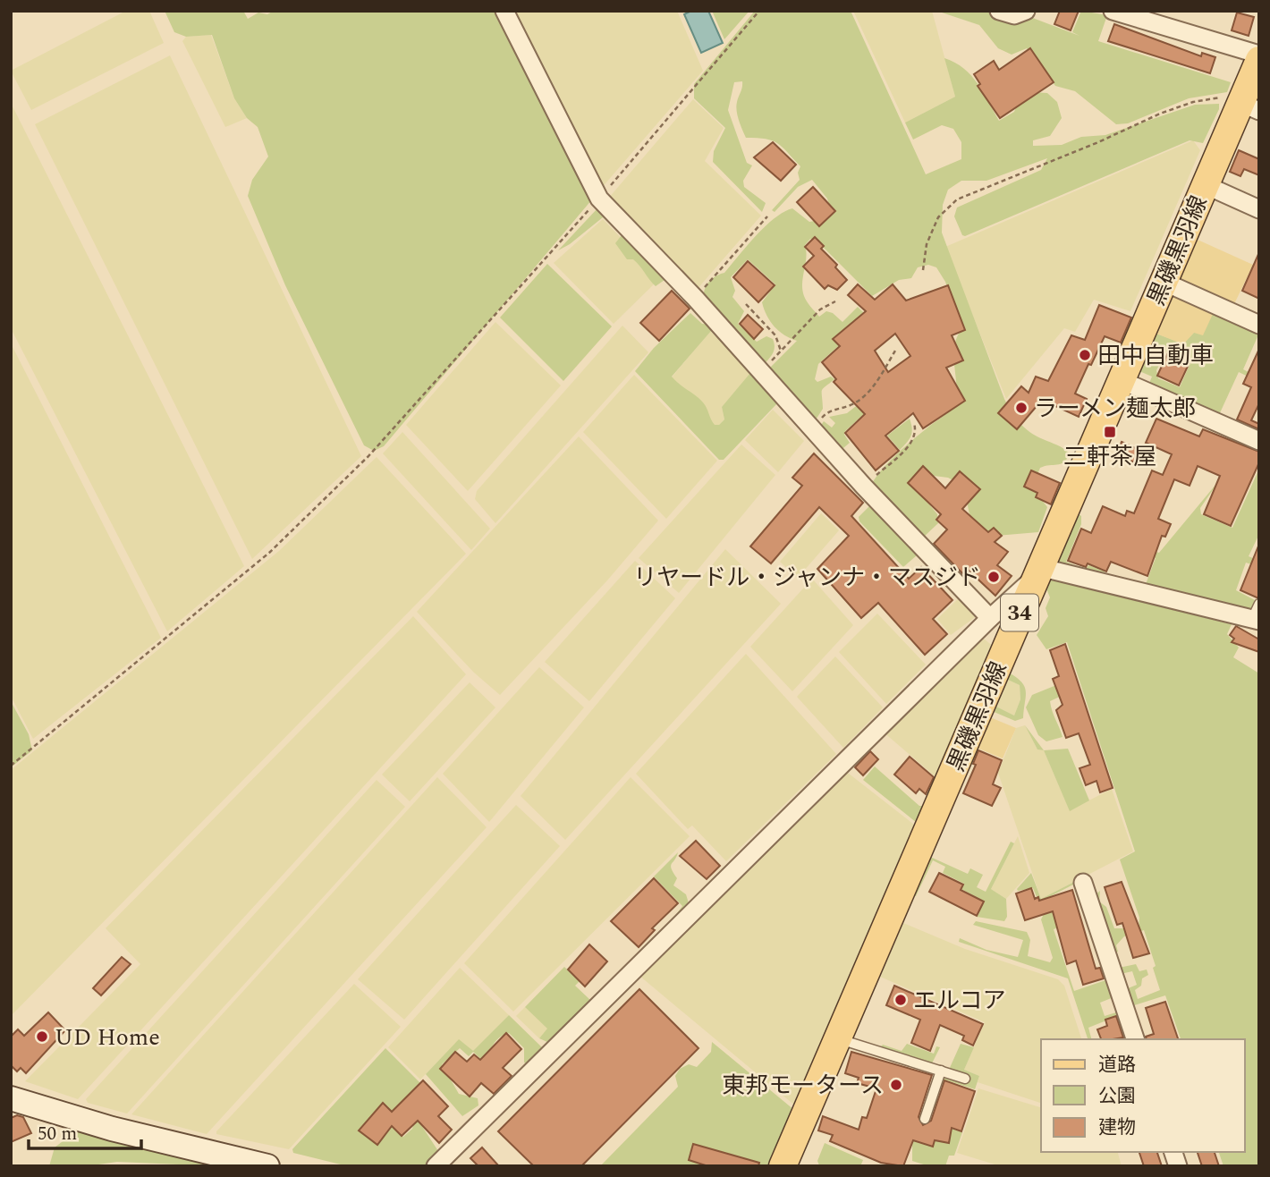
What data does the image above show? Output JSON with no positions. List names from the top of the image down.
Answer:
{
  "streets": {
    "main road": ["黒磯黒羽線", "34"]
  },
  "places": {
    "other": [
      "田中自動車",
      "ラーメン麺太郎",
      "リヤードル・ジャンナ・マスジド",
      "エルコア",
      "UD Home",
      "東邦モータース"
    ],
    "transit": ["三軒茶屋"]
  },
  "legend": ["道路", "公園", "建物"],
  "scale_bar": "50 m"
}
